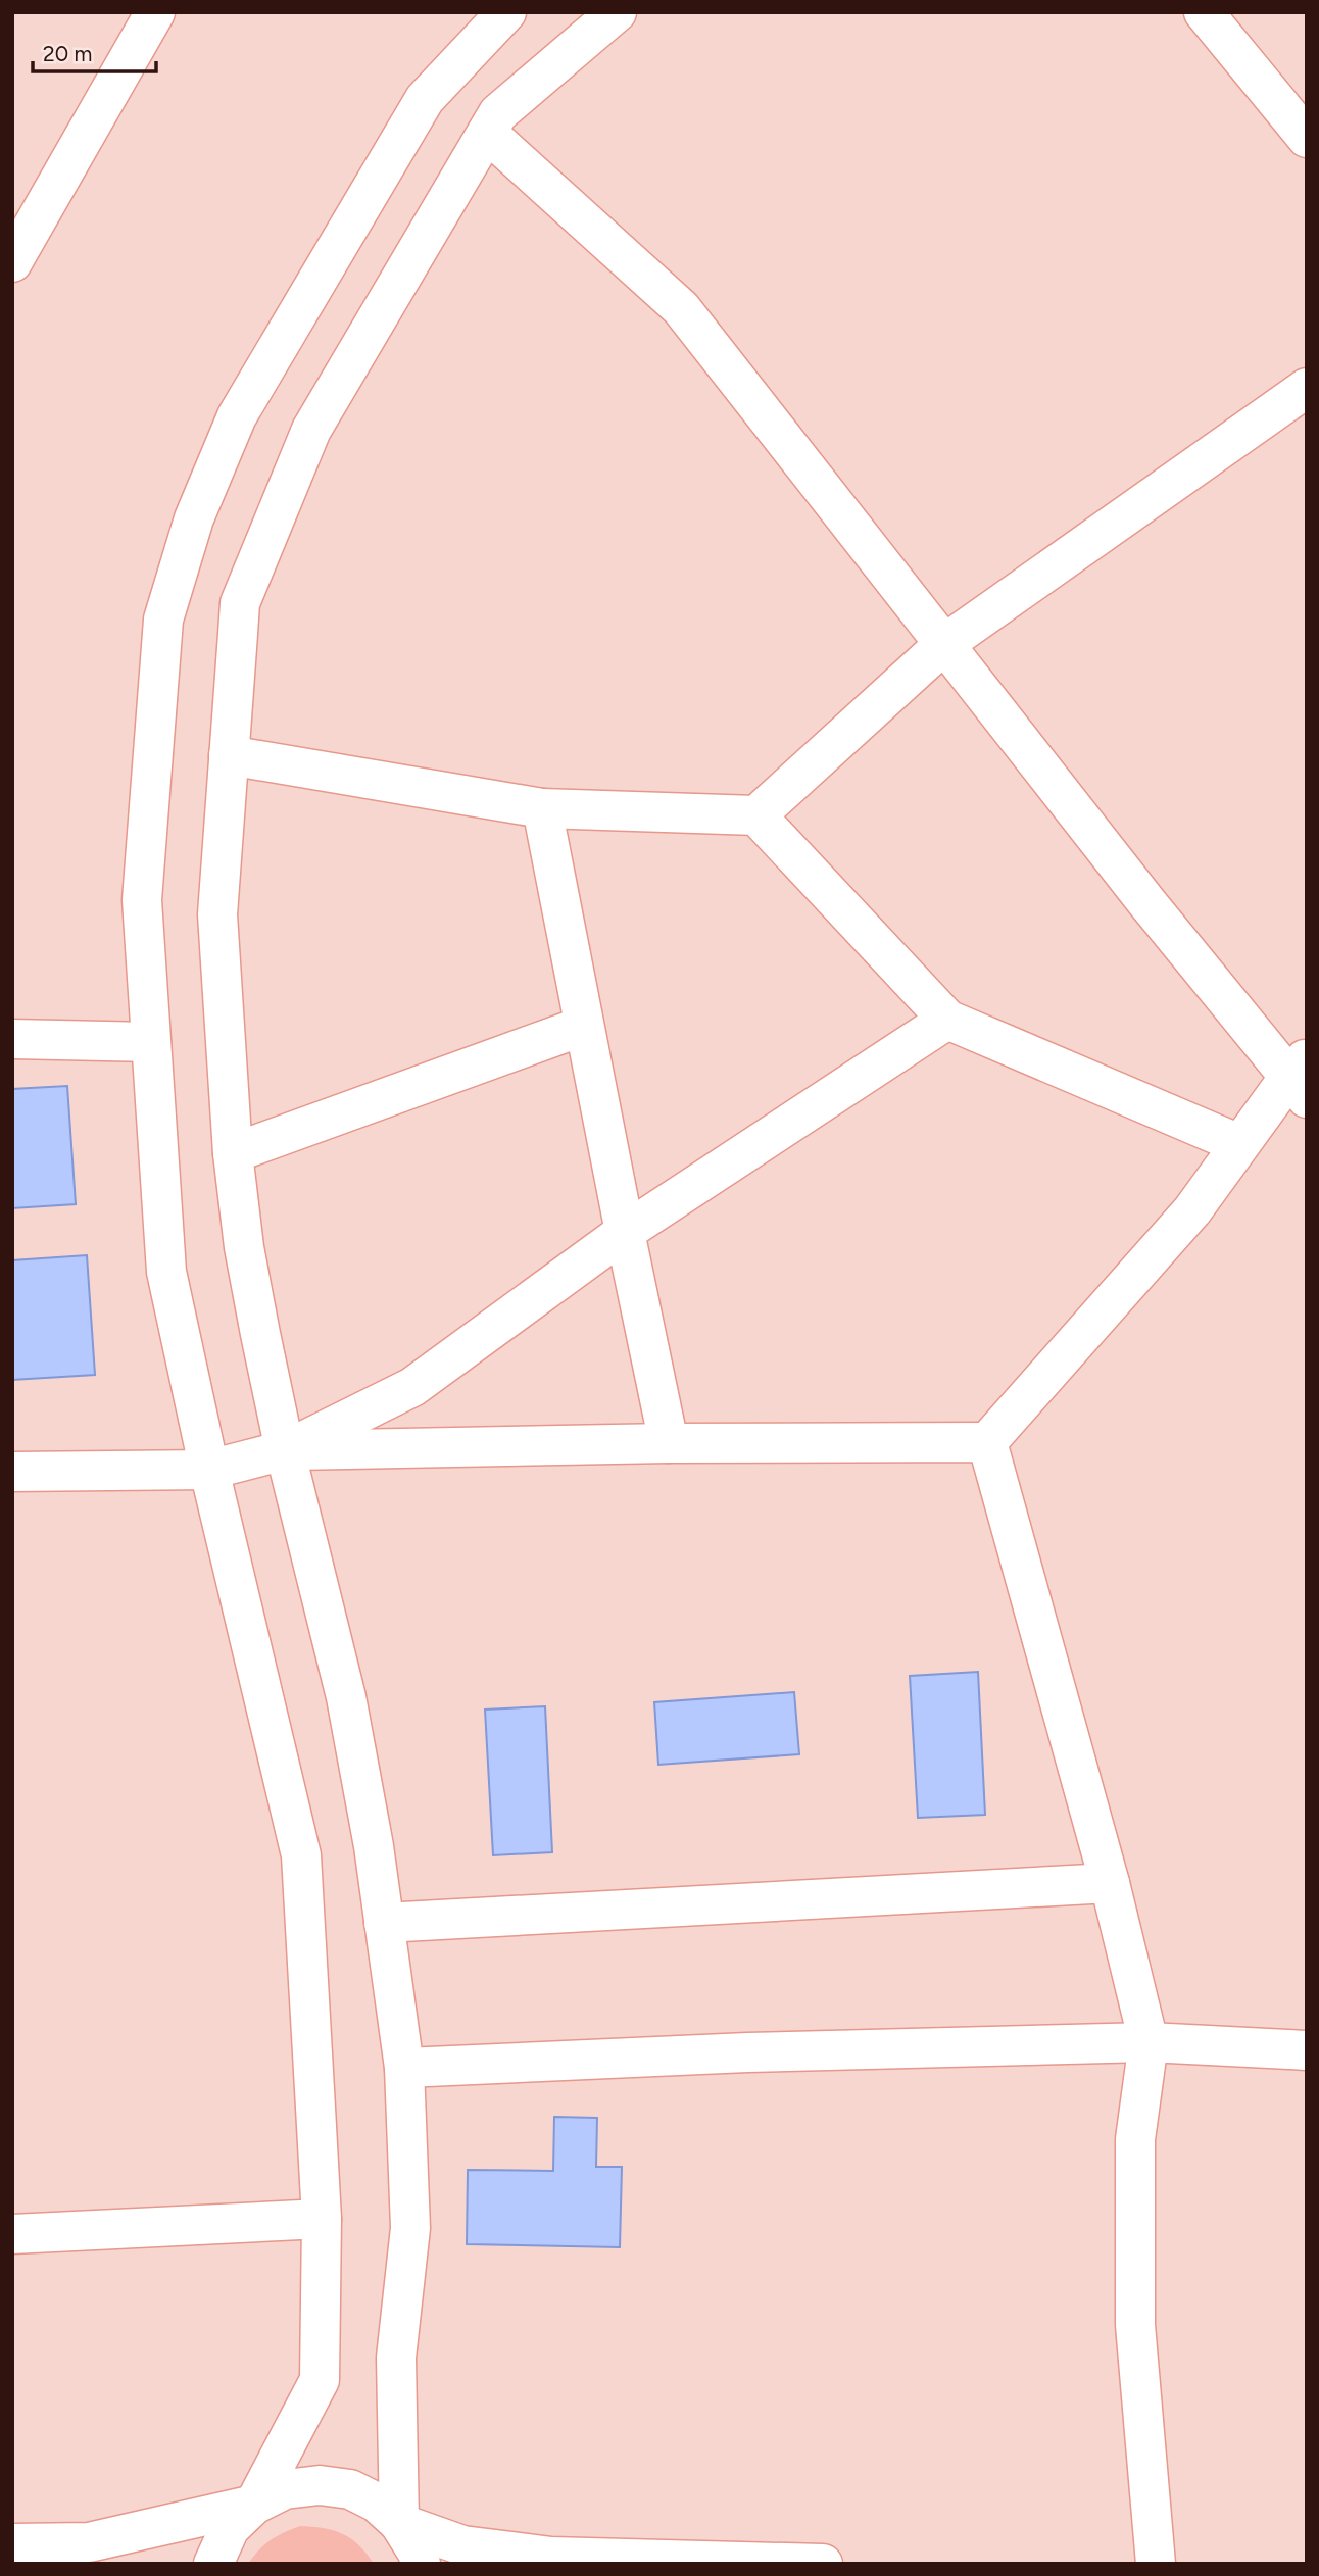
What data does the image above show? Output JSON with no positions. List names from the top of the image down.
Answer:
{
  "scale_bar": "20 m"
}
